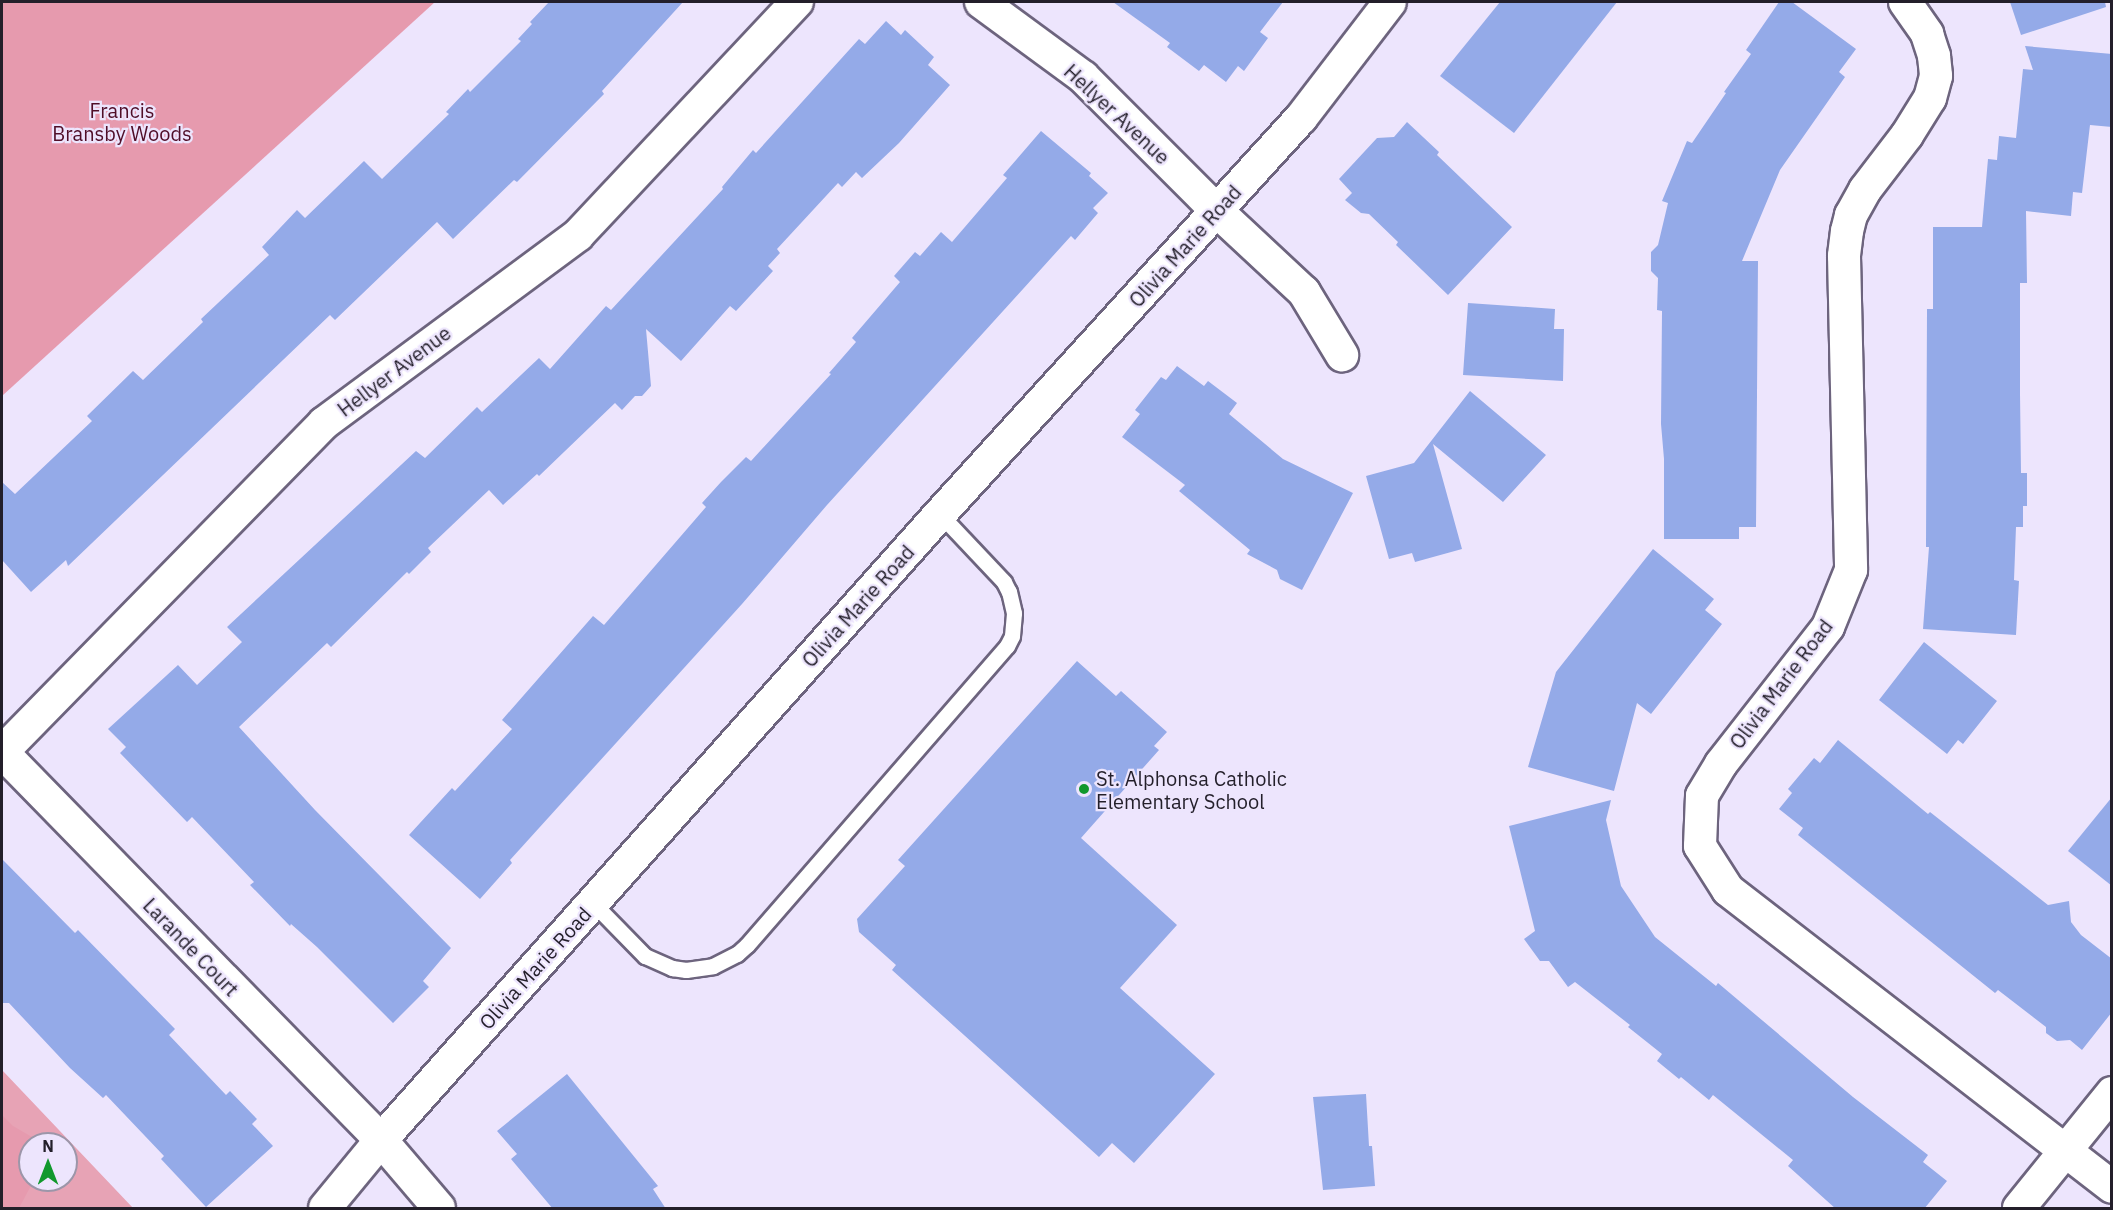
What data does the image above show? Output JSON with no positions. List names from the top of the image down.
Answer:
{
  "streets": {
    "street": ["Hellyer Avenue", "Olivia Marie Road", "Larande Court"]
  },
  "crossings": [
    ["Hellyer Avenue", "Olivia Marie Road"],
    ["Hellyer Avenue", "Larande Court"],
    ["Olivia Marie Road", "Larande Court"]
  ],
  "parks": ["Francis Bransby Woods"],
  "places": ["St. Alphonsa Catholic Elementary School"],
  "north": "top"
}
